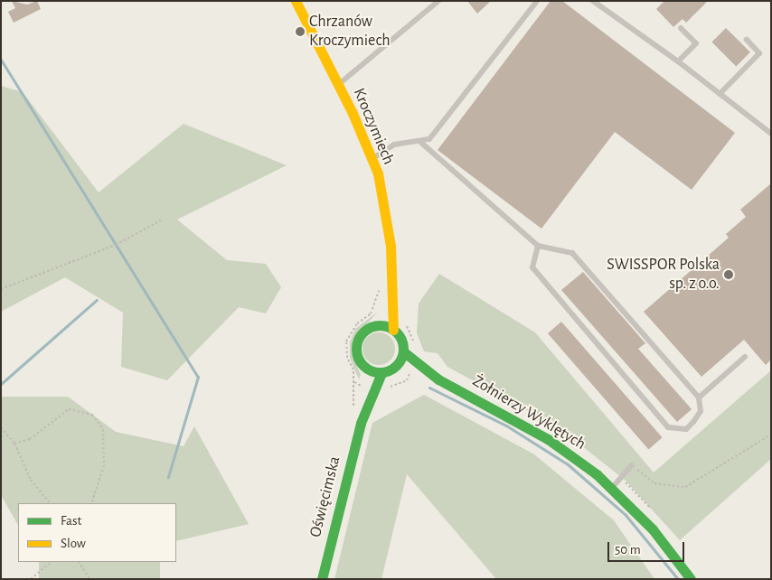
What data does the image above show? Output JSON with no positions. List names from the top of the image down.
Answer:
{
  "streets": {
    "main road": ["Kroczymiech", "Żołnierzy Wyklętych", "Oświęcimska"]
  },
  "crossings": [
    ["Kroczymiech", "Żołnierzy Wyklętych"],
    ["Kroczymiech", "Oświęcimska"],
    ["Żołnierzy Wyklętych", "Oświęcimska"]
  ],
  "places": ["Chrzanów Kroczymiech", "SWISSPOR Polska sp. z o.o."],
  "legend": ["Fast", "Slow"],
  "scale_bar": "50 m"
}
